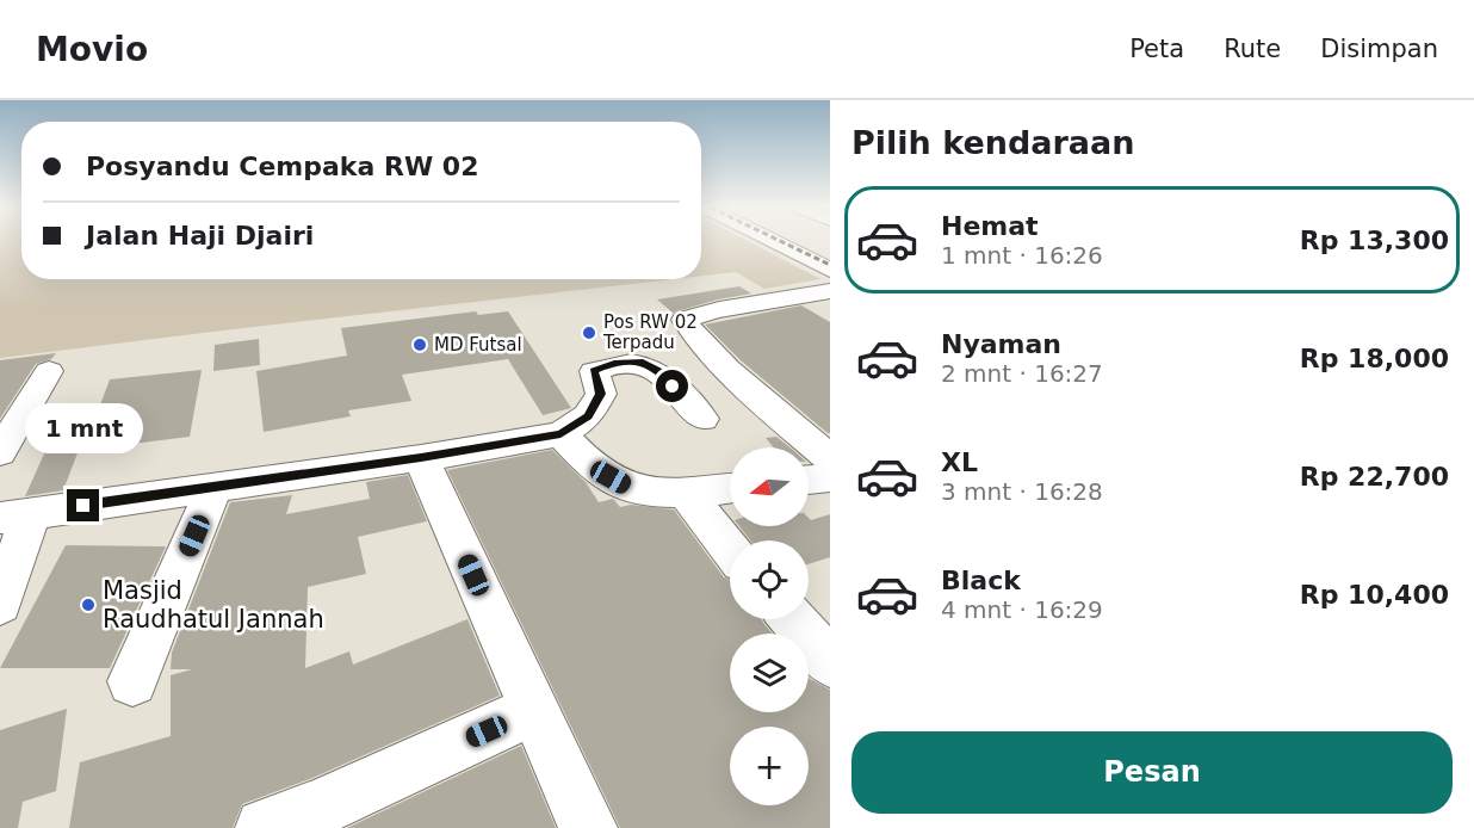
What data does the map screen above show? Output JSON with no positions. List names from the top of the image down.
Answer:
{
  "places": ["Pos RW 02 Terpadu", "MD Futsal", "Masjid Raudhatul Jannah"],
  "north": "left",
  "page": {
    "header": "Movio",
    "nav": ["Peta", "Rute", "Disimpan"],
    "heading": "Pilih kendaraan",
    "banner": ["Posyandu Cempaka RW 02", "Jalan Haji Djairi"],
    "list": [
      {
        "name": "Hemat",
        "note": "1 mnt · 16:26",
        "value": "Rp 13,300"
      },
      {
        "name": "Nyaman",
        "note": "2 mnt · 16:27",
        "value": "Rp 18,000"
      },
      {
        "name": "XL",
        "note": "3 mnt · 16:28",
        "value": "Rp 22,700"
      },
      {
        "name": "Black",
        "note": "4 mnt · 16:29",
        "value": "Rp 10,400"
      }
    ],
    "bubble": "1 mnt",
    "map_buttons": "+",
    "buttons": "Pesan"
  }
}
